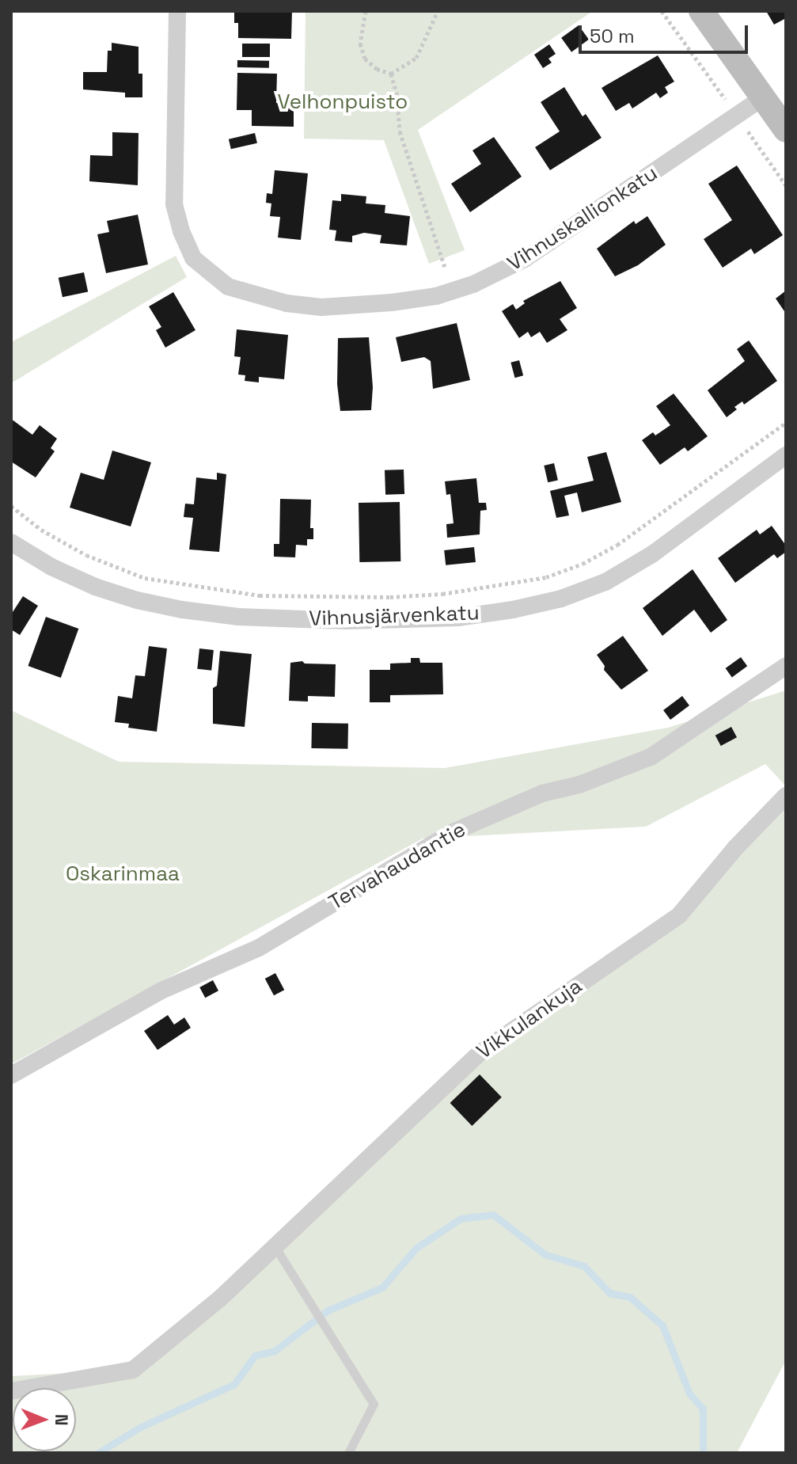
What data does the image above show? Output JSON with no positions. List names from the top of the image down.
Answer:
{
  "streets": {
    "street": [
      "Vihnuskallionkatu",
      "Vihnusjärvenkatu",
      "Tervahaudantie",
      "Vikkulankuja"
    ]
  },
  "parks": ["Velhonpuisto", "Oskarinmaa"],
  "scale_bar": "50 m",
  "north": "right"
}
